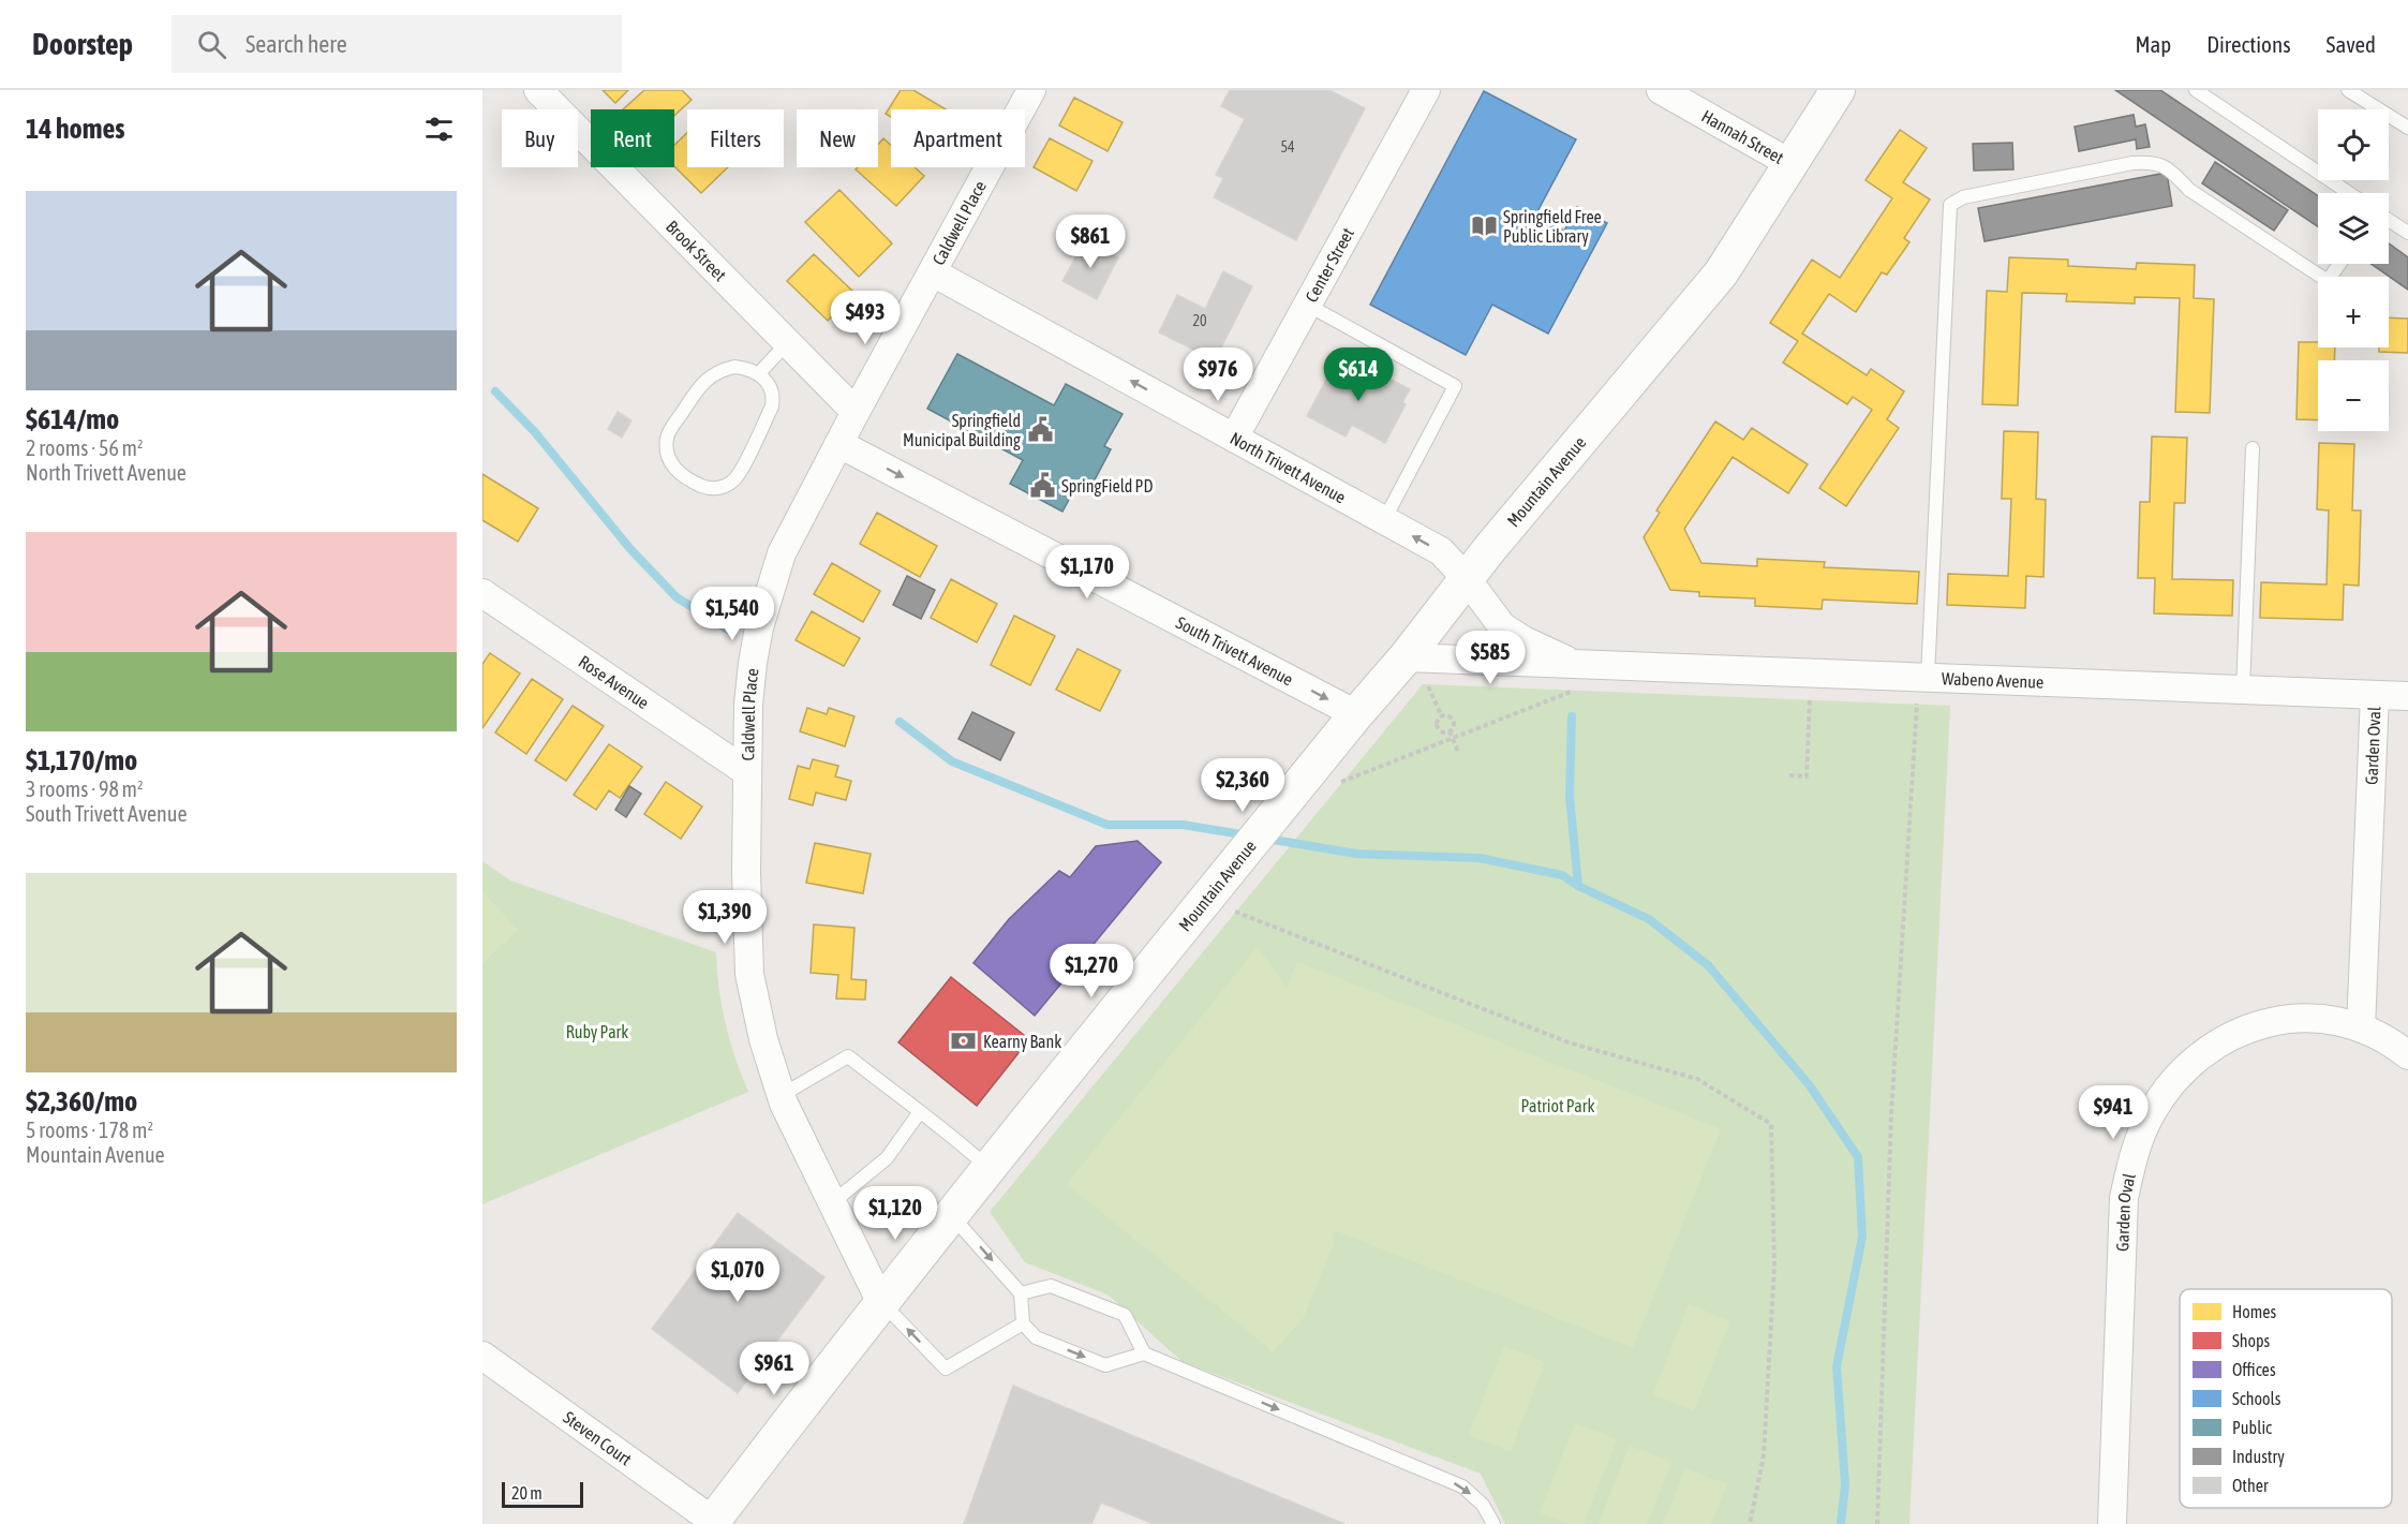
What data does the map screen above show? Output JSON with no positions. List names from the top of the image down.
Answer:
{
  "streets": {
    "street": [
      "Hannah Street",
      "Caldwell Place",
      "Brook Street",
      "Center Street",
      "North Trivett Avenue",
      "Mountain Avenue",
      "South Trivett Avenue",
      "Wabeno Avenue",
      "Rose Avenue",
      "Garden Oval",
      "Steven Court"
    ]
  },
  "crossings": [
    ["Hannah Street", "Mountain Avenue"],
    ["Caldwell Place", "Brook Street"],
    ["Caldwell Place", "North Trivett Avenue"],
    ["Caldwell Place", "Mountain Avenue"],
    ["Caldwell Place", "South Trivett Avenue"],
    ["Caldwell Place", "Rose Avenue"],
    ["Center Street", "North Trivett Avenue"],
    ["North Trivett Avenue", "Mountain Avenue"],
    ["North Trivett Avenue", "Wabeno Avenue"],
    ["Mountain Avenue", "South Trivett Avenue"],
    ["Mountain Avenue", "Wabeno Avenue"],
    ["Mountain Avenue", "Steven Court"],
    ["Wabeno Avenue", "Garden Oval"]
  ],
  "one_way": ["North Trivett Avenue", "South Trivett Avenue"],
  "parks": ["Ruby Park", "Patriot Park"],
  "places": {
    "library": ["Springfield Free Public Library"],
    "public building": ["Springfield Municipal Building", "SpringField PD"],
    "bank": ["Kearny Bank"]
  },
  "house_numbers": ["54", "20"],
  "legend": [
    "Homes",
    "Shops",
    "Offices",
    "Schools",
    "Public",
    "Industry",
    "Other"
  ],
  "scale_bar": "20 m",
  "page": {
    "header": "Doorstep",
    "search": "Search here",
    "nav": ["Map", "Directions", "Saved"],
    "heading": "14 homes",
    "map_buttons": ["+", "−"],
    "chip": [
      "Buy",
      "Rent",
      "Filters",
      "New",
      "Apartment"
    ],
    "list": [
      {
        "name": "$614/mo",
        "note": "2 rooms · 56 m² · North Trivett Avenue"
      },
      {
        "name": "$1,170/mo",
        "note": "3 rooms · 98 m² · South Trivett Avenue"
      },
      {
        "name": "$2,360/mo",
        "note": "5 rooms · 178 m² · Mountain Avenue"
      }
    ],
    "price": [
      "$861",
      "$493",
      "$976",
      "$614",
      "$1,170",
      "$1,540",
      "$585",
      "$2,360",
      "$1,390",
      "$1,270",
      "$941",
      "$1,120",
      "$1,070",
      "$961"
    ],
    "scale": "20 m"
  }
}
